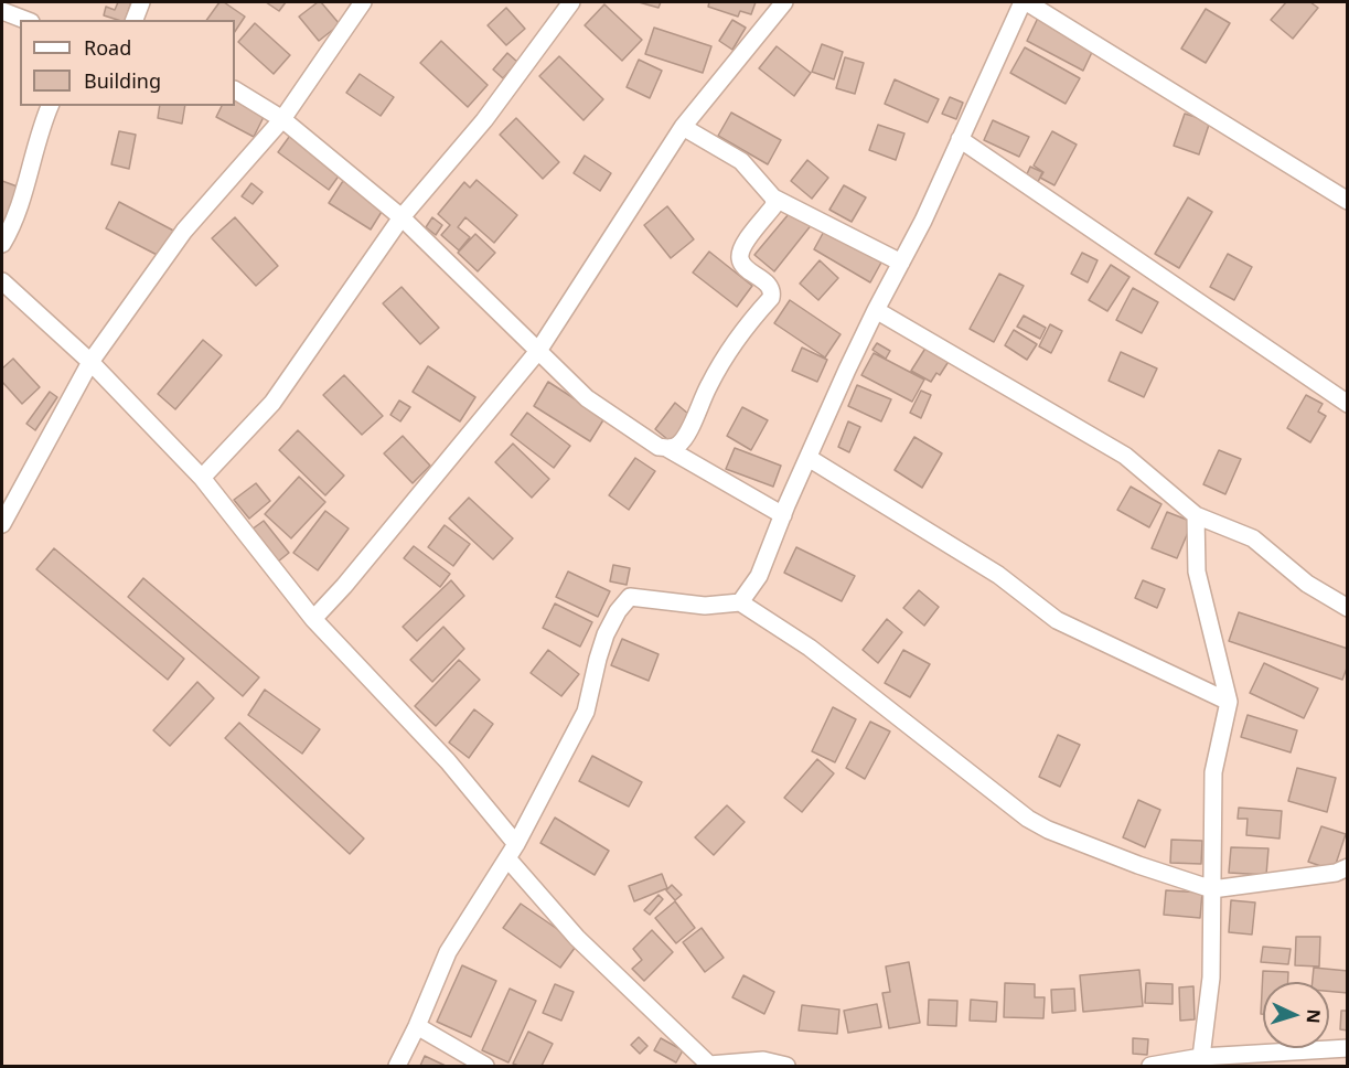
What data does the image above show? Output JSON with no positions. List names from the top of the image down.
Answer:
{
  "legend": ["Road", "Building"],
  "north": "right"
}
